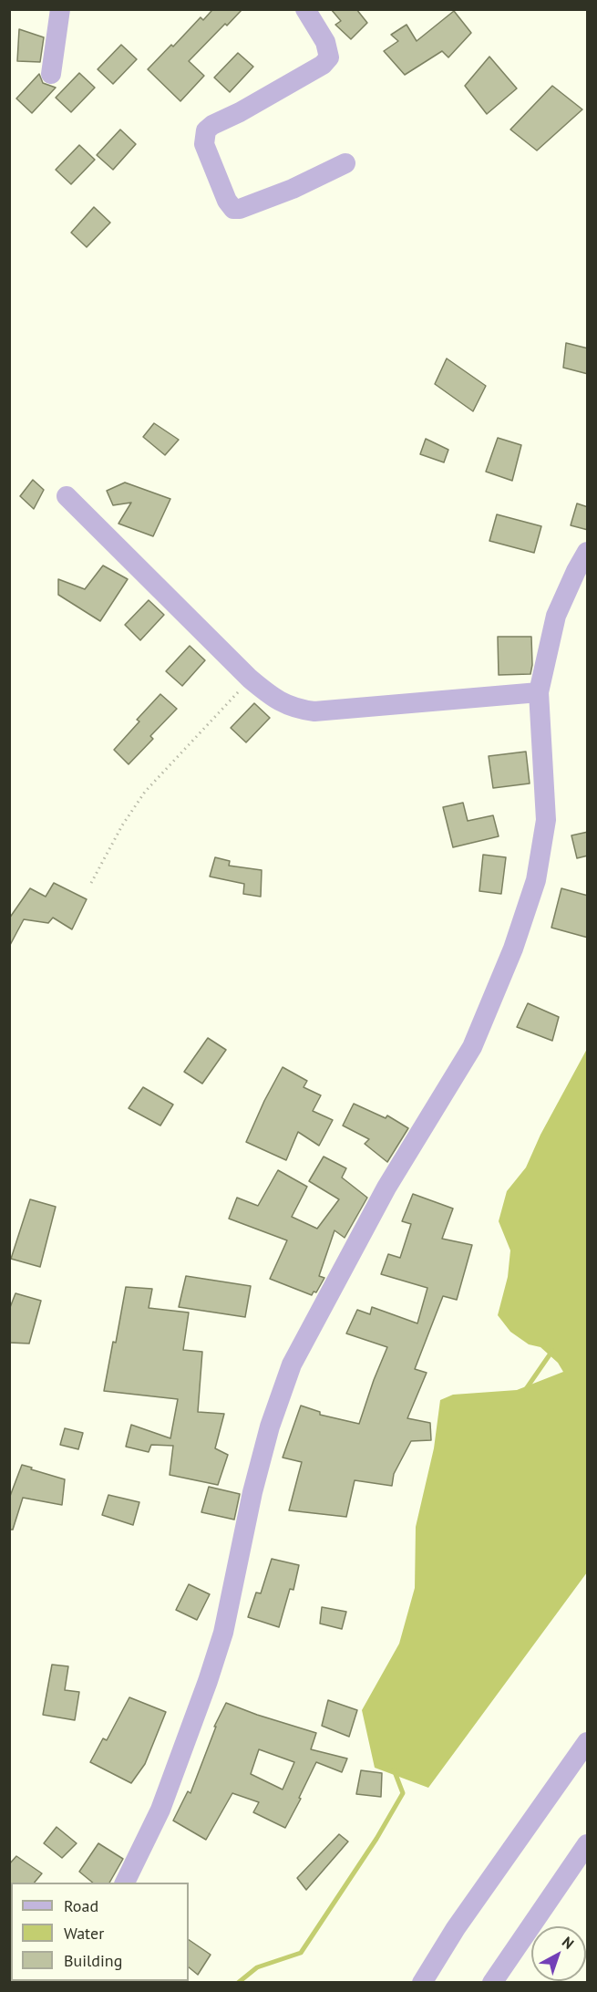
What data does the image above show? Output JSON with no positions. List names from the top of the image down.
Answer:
{
  "legend": ["Road", "Water", "Building"],
  "north": "top right"
}
